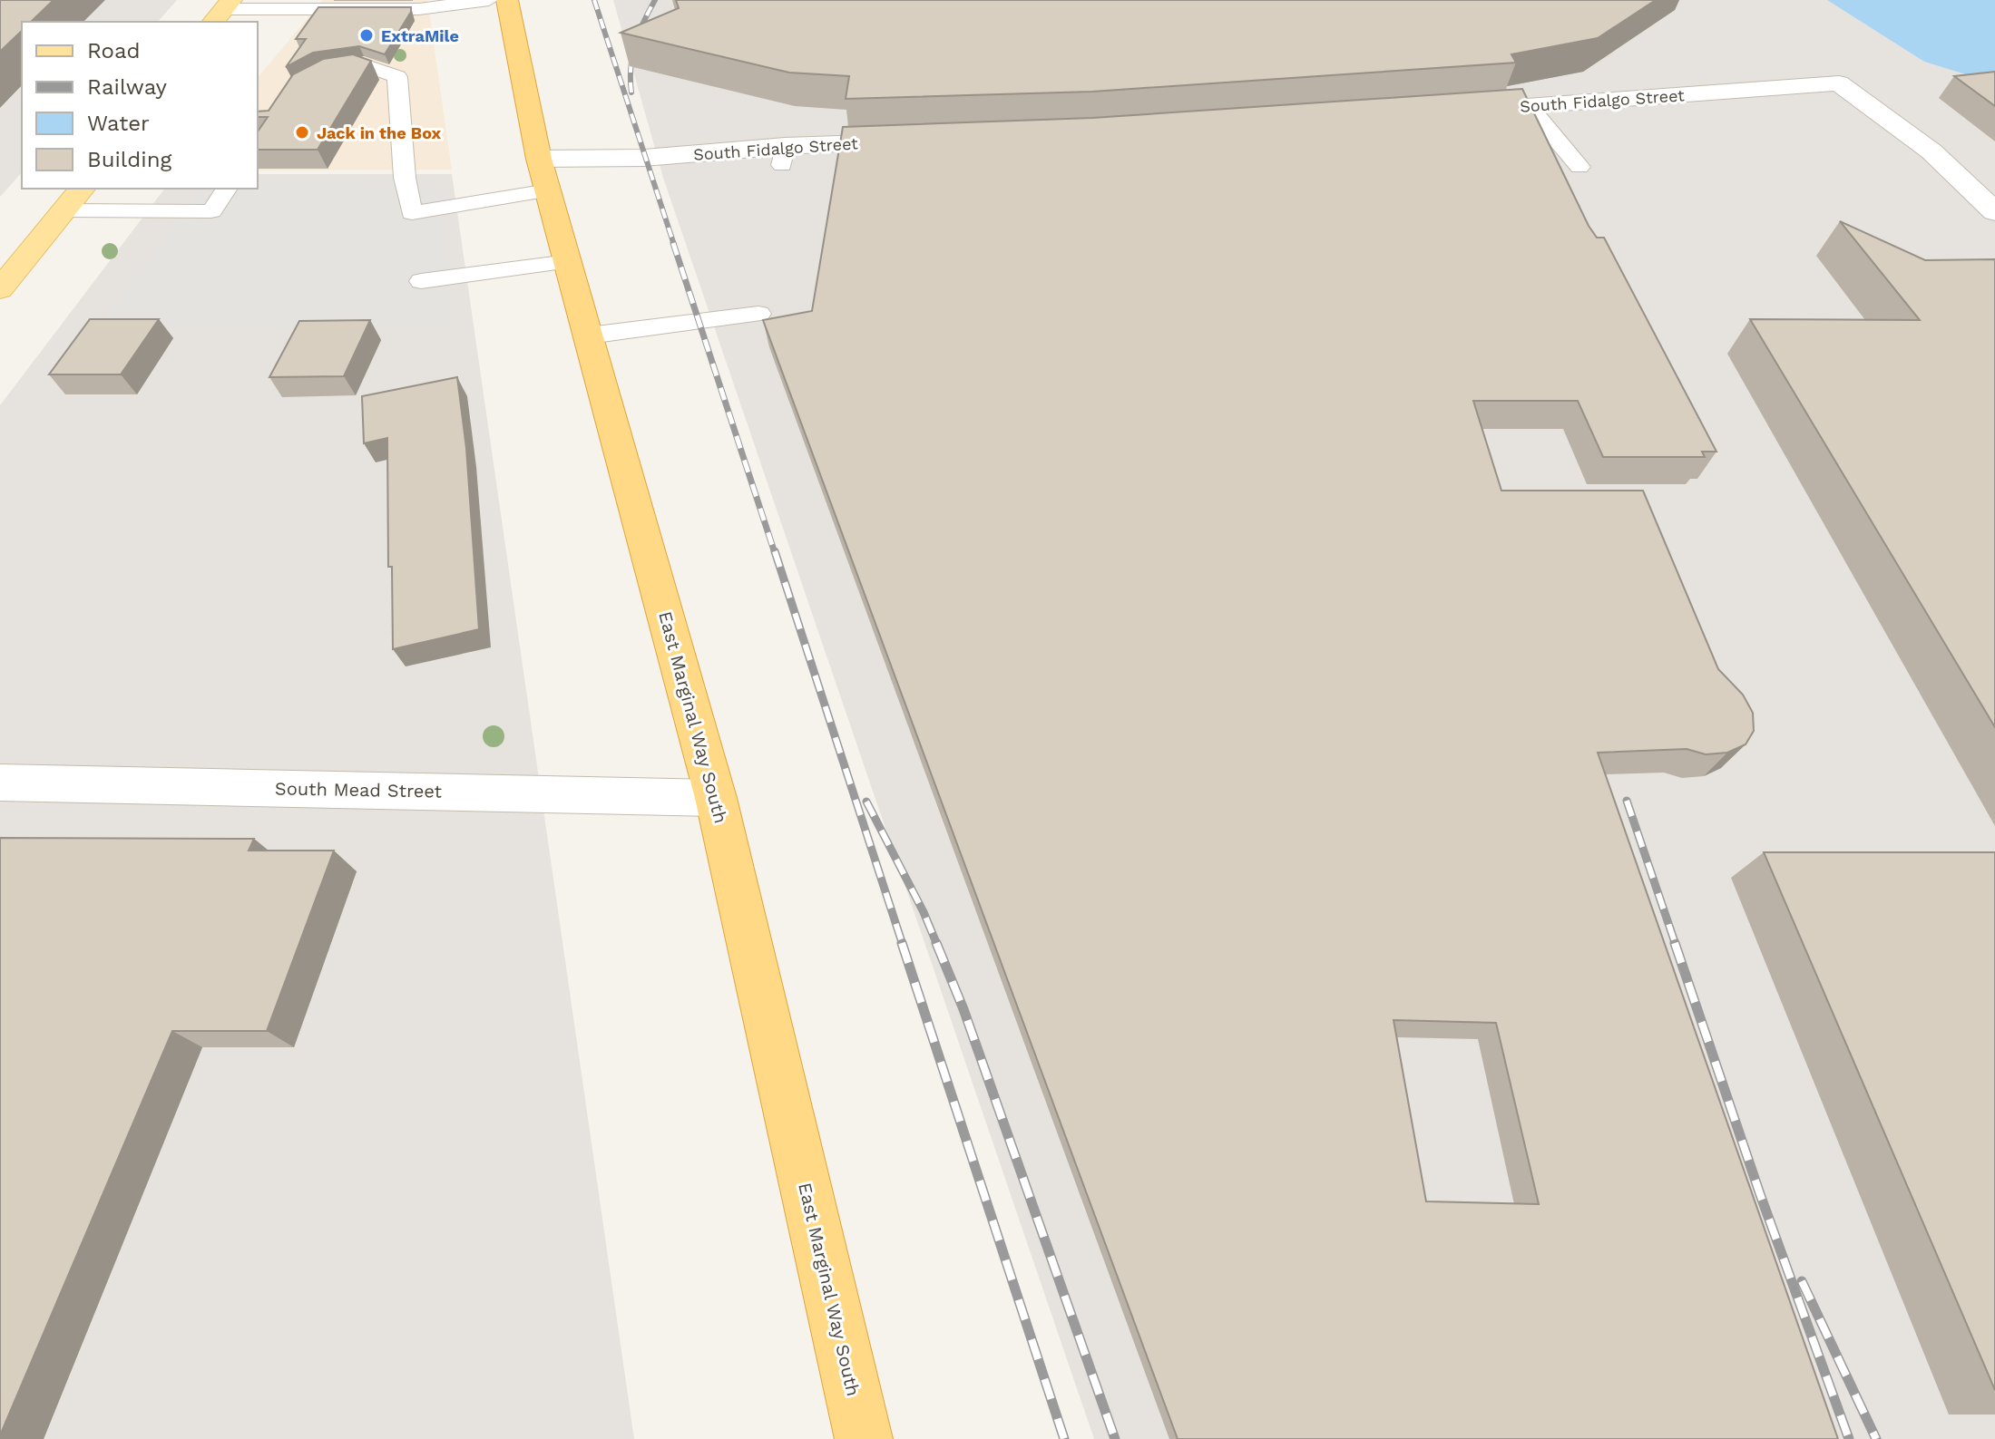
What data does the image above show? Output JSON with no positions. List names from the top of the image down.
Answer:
{
  "streets": {
    "highway": ["East Marginal Way South"],
    "street": ["South Fidalgo Street", "South Mead Street"]
  },
  "crossings": [
    ["South Fidalgo Street", "East Marginal Way South"],
    ["East Marginal Way South", "South Mead Street"]
  ],
  "places": ["ExtraMile", "Jack in the Box"],
  "legend": [
    "Road",
    "Railway",
    "Water",
    "Building"
  ]
}
